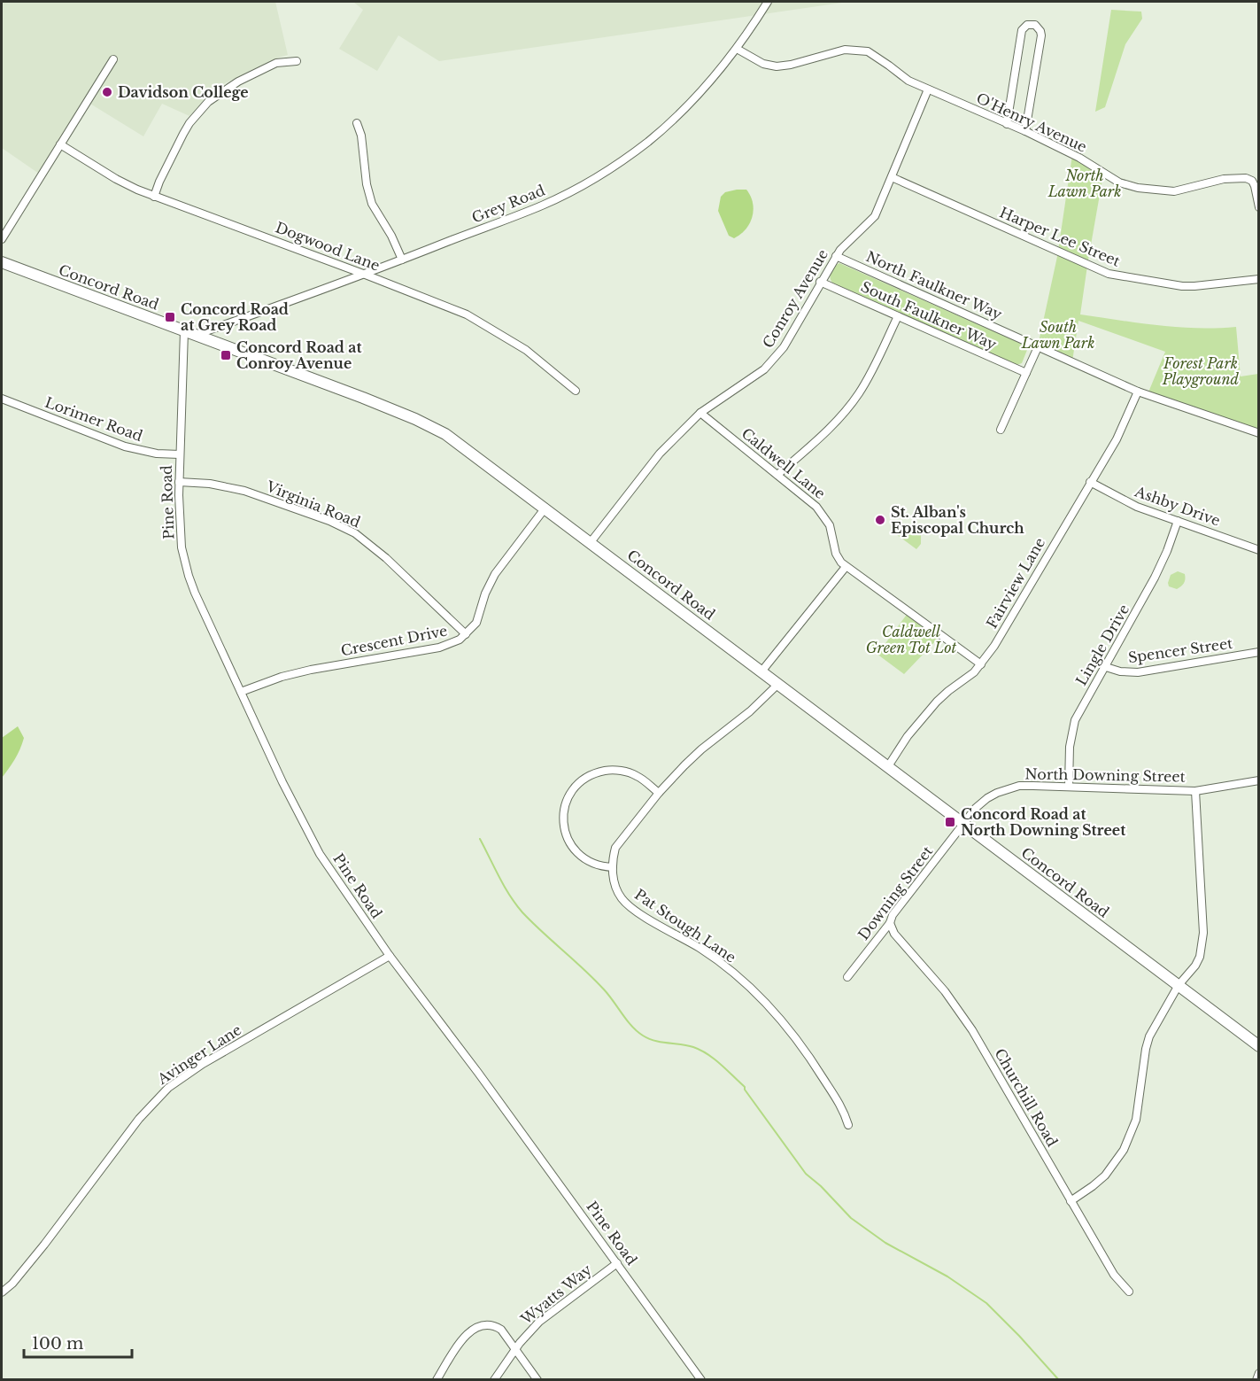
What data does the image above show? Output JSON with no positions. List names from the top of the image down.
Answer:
{
  "streets": {
    "main road": ["Concord Road"],
    "street": [
      "O'Henry Avenue",
      "Grey Road",
      "Harper Lee Street",
      "Dogwood Lane",
      "North Faulkner Way",
      "Conroy Avenue",
      "South Faulkner Way",
      "Lorimer Road",
      "Caldwell Lane",
      "Pine Road",
      "Virginia Road",
      "Ashby Drive",
      "Fairview Lane",
      "Crescent Drive",
      "Lingle Drive",
      "Spencer Street",
      "North Downing Street",
      "Downing Street",
      "Pat Stough Lane",
      "Avinger Lane",
      "Churchill Road",
      "Wyatts Way"
    ]
  },
  "crossings": [
    ["O'Henry Avenue", "Grey Road"],
    ["O'Henry Avenue", "Conroy Avenue"],
    ["Grey Road", "Dogwood Lane"],
    ["Grey Road", "Concord Road"],
    ["Harper Lee Street", "Conroy Avenue"],
    ["North Faulkner Way", "Conroy Avenue"],
    ["North Faulkner Way", "Fairview Lane"],
    ["Concord Road", "Conroy Avenue"],
    ["Concord Road", "Pine Road"],
    ["Concord Road", "Fairview Lane"],
    ["Concord Road", "Crescent Drive"],
    ["Concord Road", "North Downing Street"],
    ["Concord Road", "Downing Street"],
    ["Concord Road", "Pat Stough Lane"],
    ["Conroy Avenue", "South Faulkner Way"],
    ["Conroy Avenue", "Caldwell Lane"],
    ["Lorimer Road", "Pine Road"],
    ["Caldwell Lane", "Fairview Lane"],
    ["Pine Road", "Virginia Road"],
    ["Pine Road", "Crescent Drive"],
    ["Pine Road", "Avinger Lane"],
    ["Pine Road", "Wyatts Way"],
    ["Virginia Road", "Crescent Drive"],
    ["Ashby Drive", "Fairview Lane"],
    ["Ashby Drive", "Lingle Drive"],
    ["Lingle Drive", "Spencer Street"],
    ["Lingle Drive", "North Downing Street"],
    ["North Downing Street", "Downing Street"],
    ["Downing Street", "Churchill Road"]
  ],
  "parks": [
    "North Lawn Park",
    "South Lawn Park",
    "Forest Park Playground",
    "Caldwell Green Tot Lot"
  ],
  "places": {
    "other": ["Davidson College", "St. Alban's Episcopal Church"],
    "transit": ["Concord Road at Grey Road", "Concord Road at Conroy Avenue", "Concord Road at North Downing Street"]
  },
  "scale_bar": "100 m"
}
